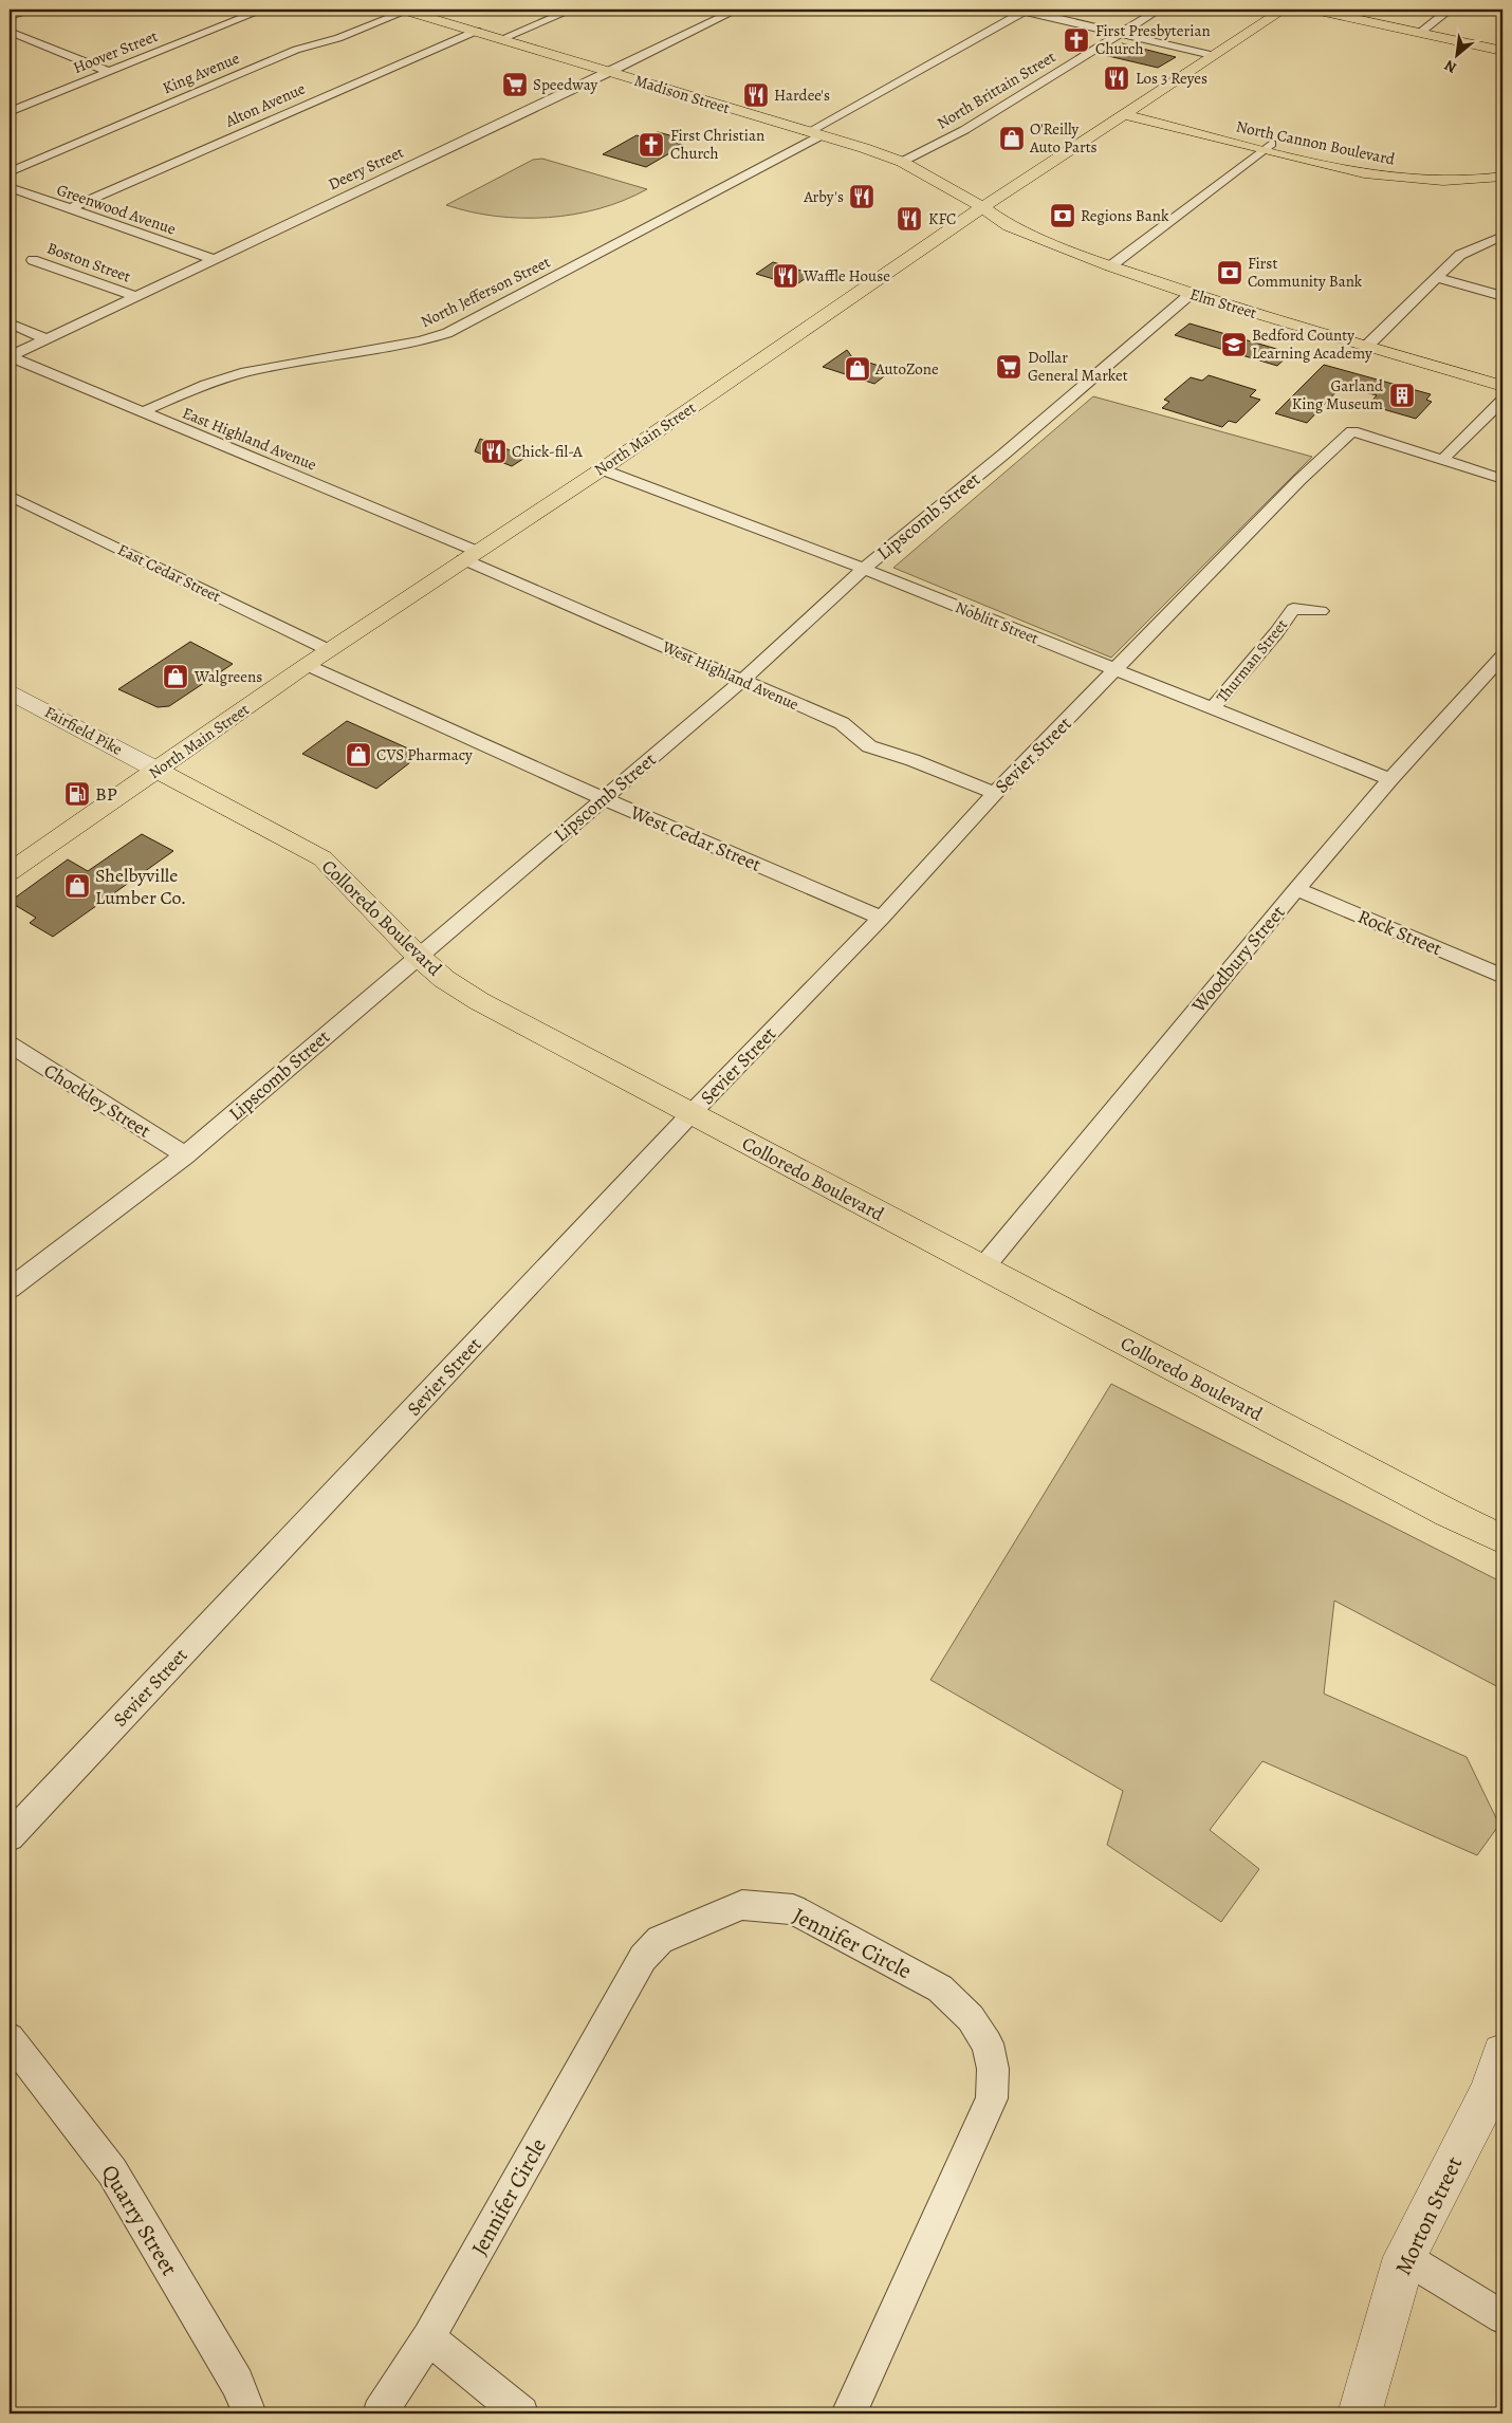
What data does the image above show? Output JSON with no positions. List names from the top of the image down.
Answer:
{
  "streets": {
    "main road": [
      "Madison Street",
      "North Cannon Boulevard",
      "Elm Street",
      "North Main Street",
      "Colloredo Boulevard"
    ],
    "street": [
      "Hoover Street",
      "King Avenue",
      "North Brittain Street",
      "Alton Avenue",
      "Deery Street",
      "Greenwood Avenue",
      "Boston Street",
      "North Jefferson Street",
      "East Highland Avenue",
      "Lipscomb Street",
      "East Cedar Street",
      "Noblitt Street",
      "Thurman Street",
      "West Highland Avenue",
      "Fairfield Pike",
      "Sevier Street",
      "West Cedar Street",
      "Rock Street",
      "Woodbury Street",
      "Chockley Street",
      "Jennifer Circle",
      "Morton Street",
      "Quarry Street"
    ]
  },
  "crossings": [
    ["King Avenue", "Madison Street"],
    ["North Brittain Street", "Madison Street"],
    ["Madison Street", "Alton Avenue"],
    ["Madison Street", "Deery Street"],
    ["Madison Street", "North Jefferson Street"],
    ["Madison Street", "Elm Street"],
    ["Madison Street", "North Main Street"],
    ["Alton Avenue", "Greenwood Avenue"],
    ["North Cannon Boulevard", "North Main Street"],
    ["Deery Street", "Greenwood Avenue"],
    ["Deery Street", "Boston Street"],
    ["Deery Street", "East Highland Avenue"],
    ["North Jefferson Street", "East Highland Avenue"],
    ["Elm Street", "North Main Street"],
    ["Elm Street", "Lipscomb Street"],
    ["East Highland Avenue", "North Main Street"],
    ["East Highland Avenue", "West Highland Avenue"],
    ["North Main Street", "East Cedar Street"],
    ["North Main Street", "Noblitt Street"],
    ["North Main Street", "West Highland Avenue"],
    ["North Main Street", "Fairfield Pike"],
    ["North Main Street", "West Cedar Street"],
    ["North Main Street", "Colloredo Boulevard"],
    ["Lipscomb Street", "Noblitt Street"],
    ["Lipscomb Street", "West Highland Avenue"],
    ["Lipscomb Street", "West Cedar Street"],
    ["Lipscomb Street", "Colloredo Boulevard"],
    ["Lipscomb Street", "Chockley Street"],
    ["Noblitt Street", "Thurman Street"],
    ["Noblitt Street", "Sevier Street"],
    ["Noblitt Street", "Woodbury Street"],
    ["West Highland Avenue", "Sevier Street"],
    ["Fairfield Pike", "Colloredo Boulevard"],
    ["Sevier Street", "West Cedar Street"],
    ["Sevier Street", "Colloredo Boulevard"],
    ["Colloredo Boulevard", "Woodbury Street"],
    ["Rock Street", "Woodbury Street"]
  ],
  "places": {
    "church": ["First Presbyterian Church", "First Christian Church"],
    "restaurant": [
      "Los 3 Reyes",
      "Hardee's",
      "Arby's",
      "KFC",
      "Waffle House",
      "Chick-fil-A"
    ],
    "supermarket": ["Speedway", "Dollar General Market"],
    "shop": [
      "O'Reilly Auto Parts",
      "AutoZone",
      "Walgreens",
      "CVS Pharmacy",
      "Shelbyville Lumber Co."
    ],
    "bank": ["Regions Bank", "First Community Bank"],
    "school or university": ["Bedford County Learning Academy"],
    "building": ["Garland King Museum"],
    "fuel station": ["BP"]
  },
  "north": "bottom left"
}
